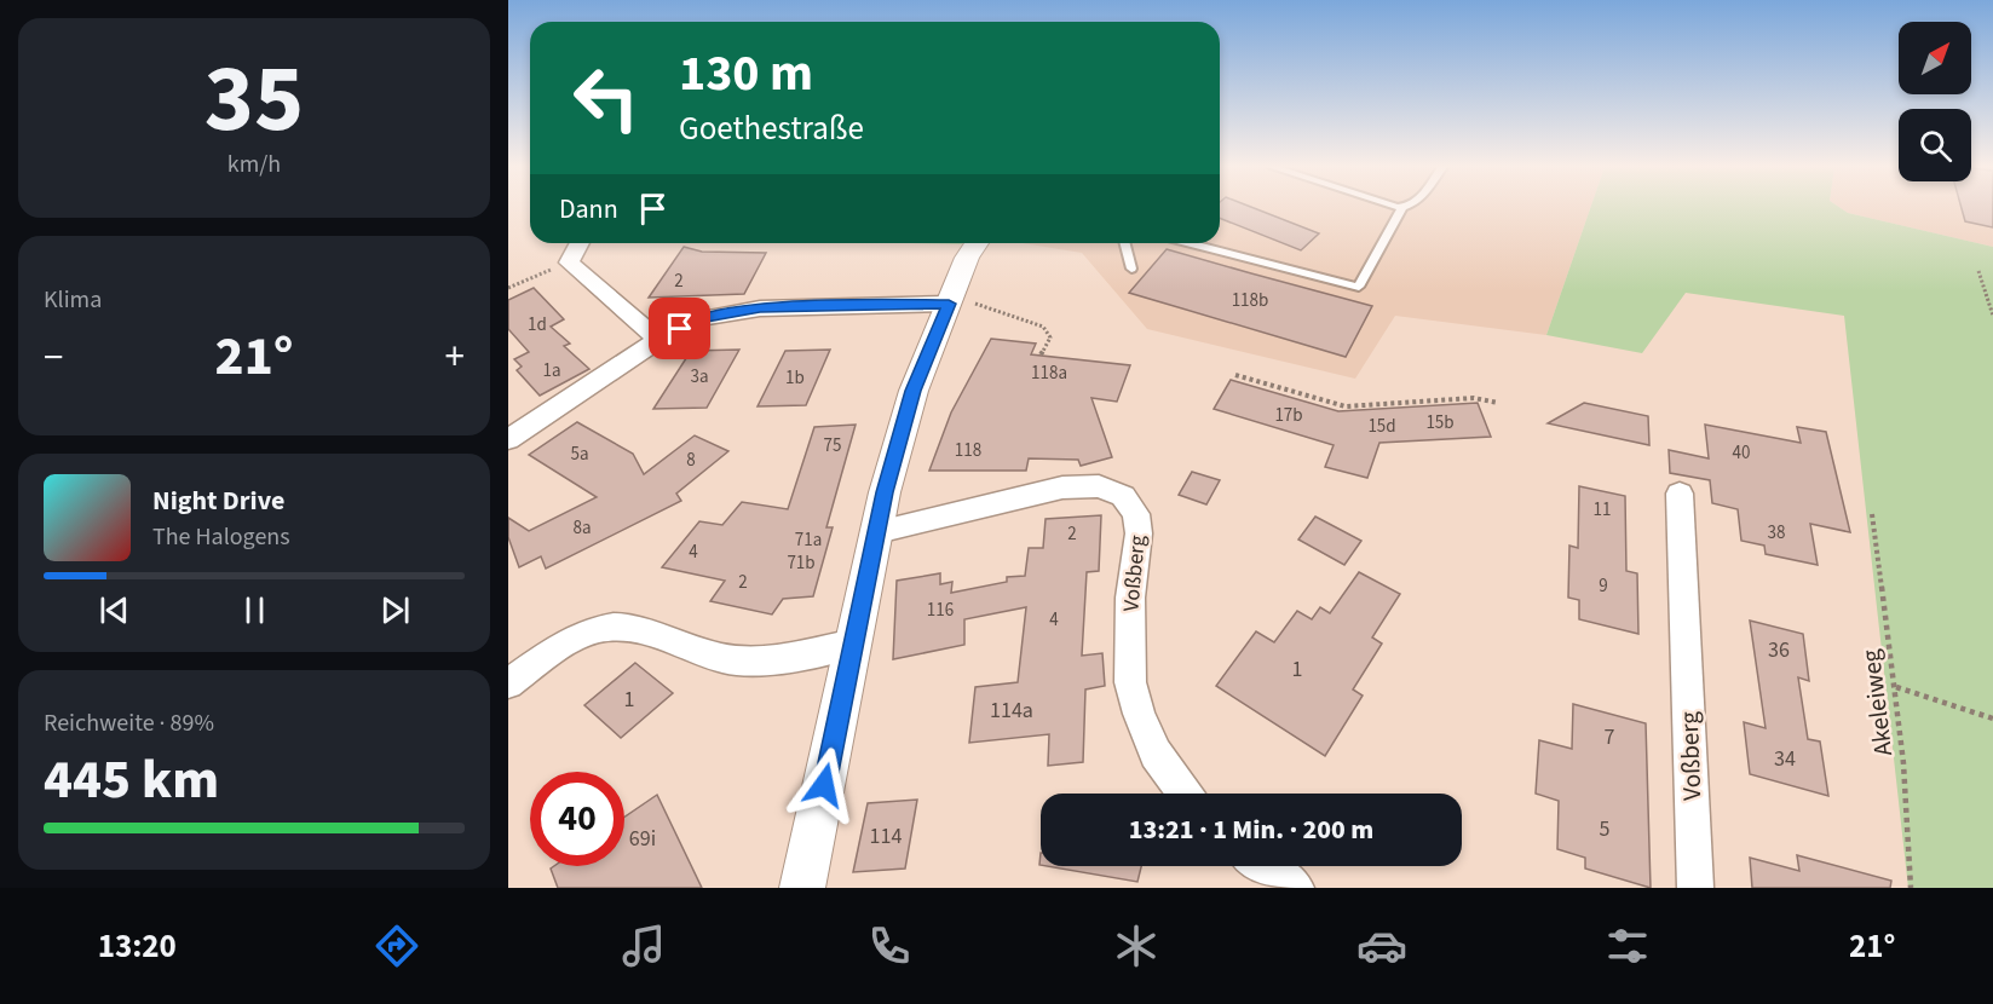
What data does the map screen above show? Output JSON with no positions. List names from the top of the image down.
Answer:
{
  "streets": {
    "street": ["Voßberg"],
    "path": ["Akeleiweg"]
  },
  "house_numbers": [
    "2",
    "118b",
    "1d",
    "1a",
    "118a",
    "3a",
    "1b",
    "17b",
    "15b",
    "15d",
    "75",
    "118",
    "40",
    "5a",
    "8",
    "11",
    "8a",
    "38",
    "2",
    "71a",
    "4",
    "71b",
    "2",
    "9",
    "116",
    "4",
    "36",
    "1",
    "1",
    "114a",
    "7",
    "34",
    "5",
    "114",
    "69i"
  ],
  "north": "top right",
  "page": {
    "tile": [
      ["35", "km/h"],
      "Klima",
      ["Reichweite · 89%", "445 km"]
    ],
    "turn": ["130 m", "Goethestraße"],
    "then": "Dann",
    "heat": ["−", "21°", "+"],
    "song": ["Night Drive", "The Halogens"],
    "limit": "40",
    "trip": "13:21 · 1 Min. · 200 m",
    "tabs": ["13:20", "21°"]
  }
}
